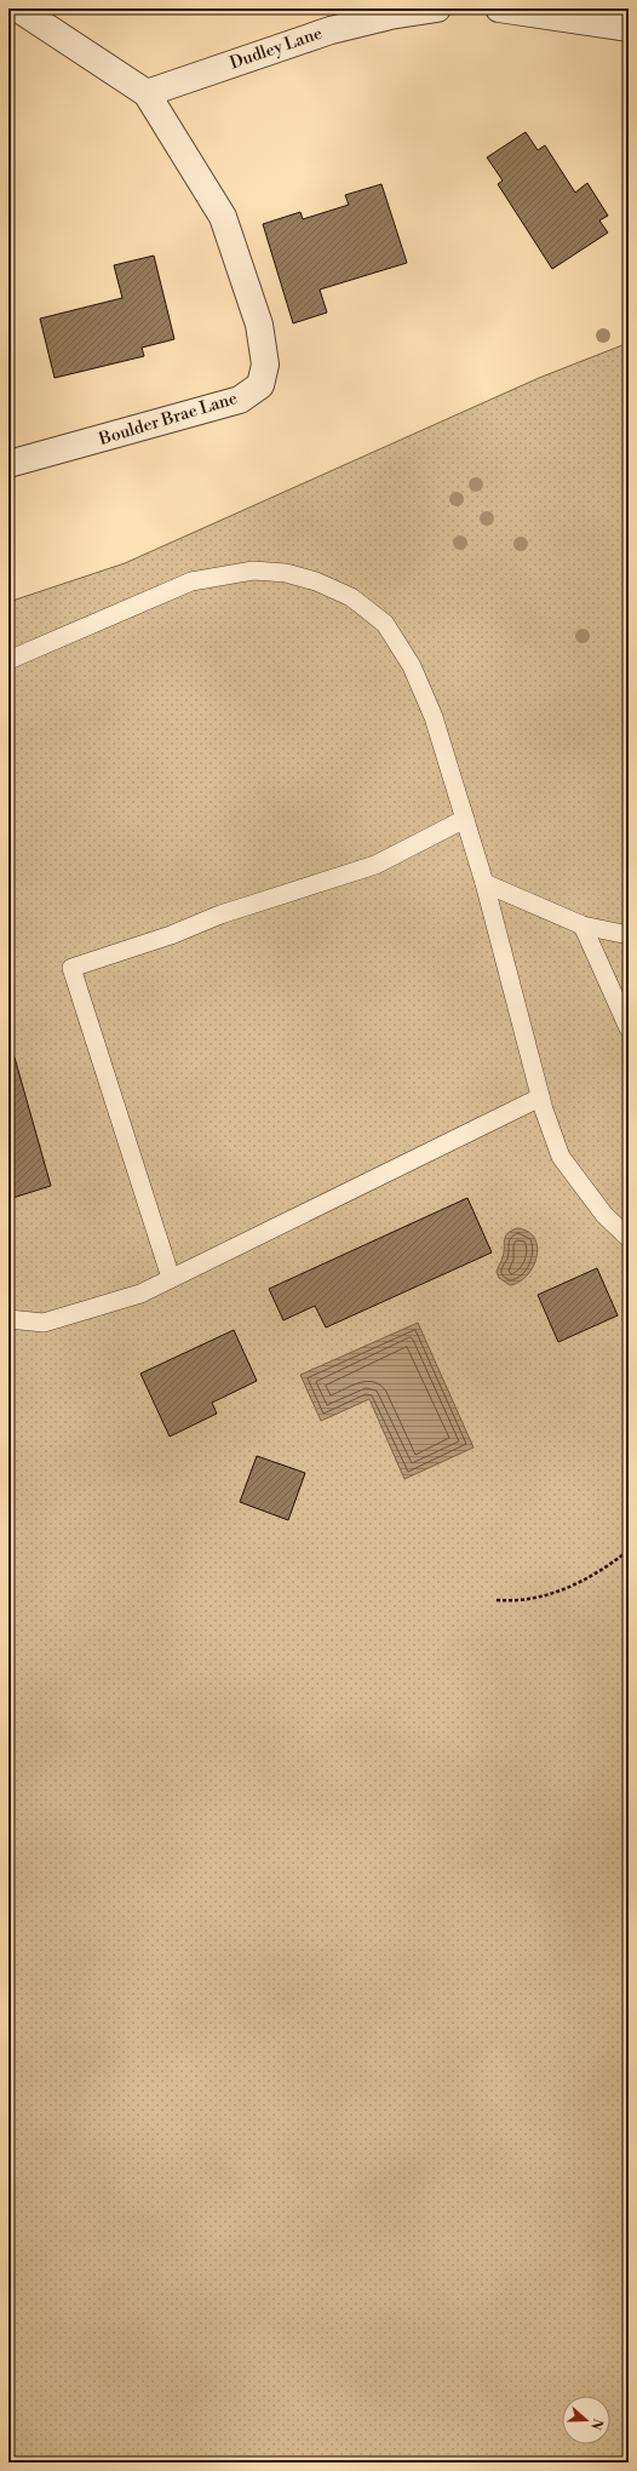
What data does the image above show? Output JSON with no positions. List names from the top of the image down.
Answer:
{
  "streets": {
    "street": ["Dudley Lane", "Boulder Brae Lane"]
  },
  "crossings": [
    ["Dudley Lane", "Boulder Brae Lane"]
  ],
  "north": "right"
}
